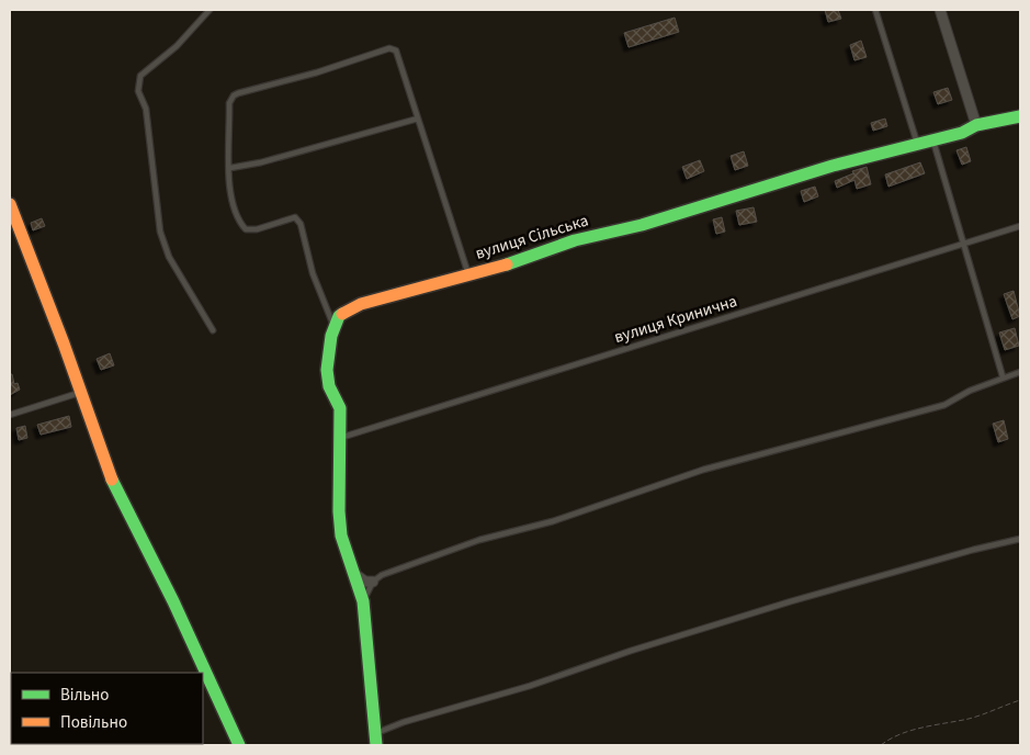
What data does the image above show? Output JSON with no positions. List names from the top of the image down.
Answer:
{
  "streets": {
    "street": ["вулиця Сільська"],
    "lane": ["вулиця Кринична"]
  },
  "legend": ["Вільно", "Повільно"]
}
